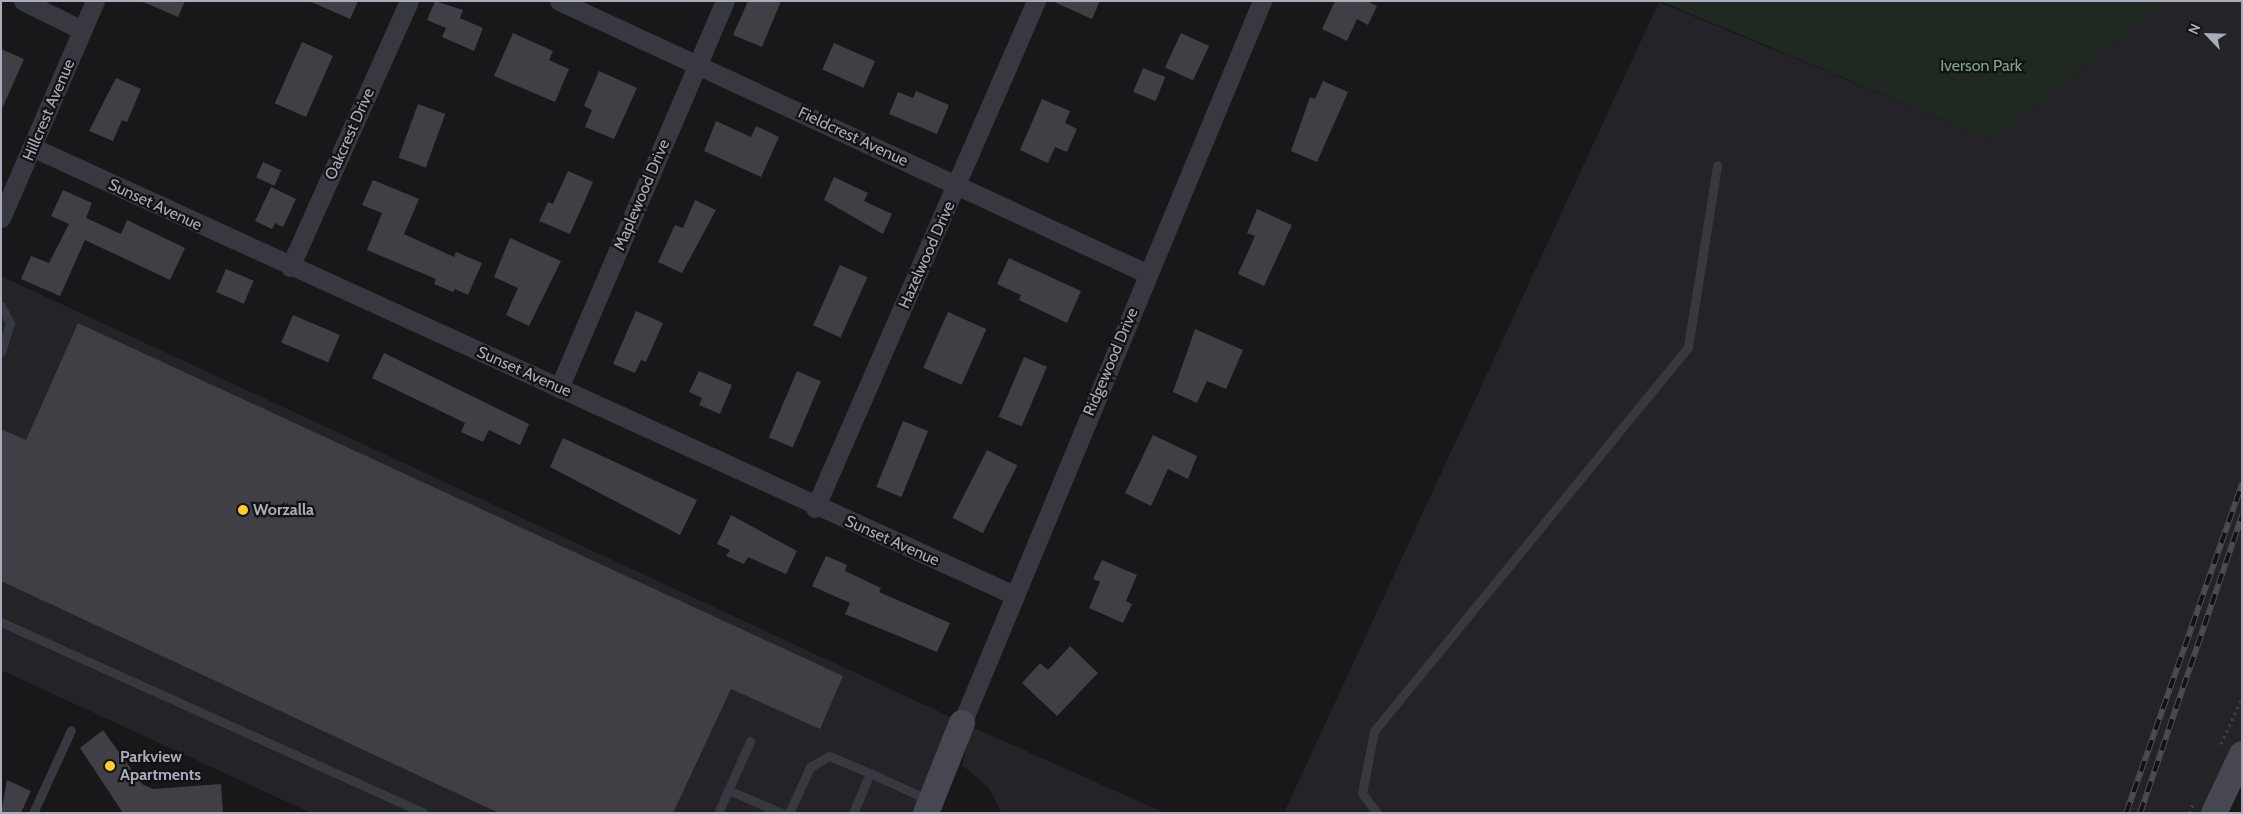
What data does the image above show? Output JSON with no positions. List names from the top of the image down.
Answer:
{
  "streets": {
    "street": [
      "Hillcrest Avenue",
      "Oakcrest Drive",
      "Fieldcrest Avenue",
      "Maplewood Drive",
      "Sunset Avenue",
      "Hazelwood Drive",
      "Ridgewood Drive"
    ]
  },
  "crossings": [
    ["Hillcrest Avenue", "Sunset Avenue"],
    ["Oakcrest Drive", "Sunset Avenue"],
    ["Fieldcrest Avenue", "Maplewood Drive"],
    ["Fieldcrest Avenue", "Hazelwood Drive"],
    ["Fieldcrest Avenue", "Ridgewood Drive"],
    ["Maplewood Drive", "Sunset Avenue"],
    ["Sunset Avenue", "Hazelwood Drive"],
    ["Sunset Avenue", "Ridgewood Drive"]
  ],
  "parks": ["Iverson Park"],
  "places": ["Worzalla", "Parkview Apartments"],
  "north": "top left"
}
